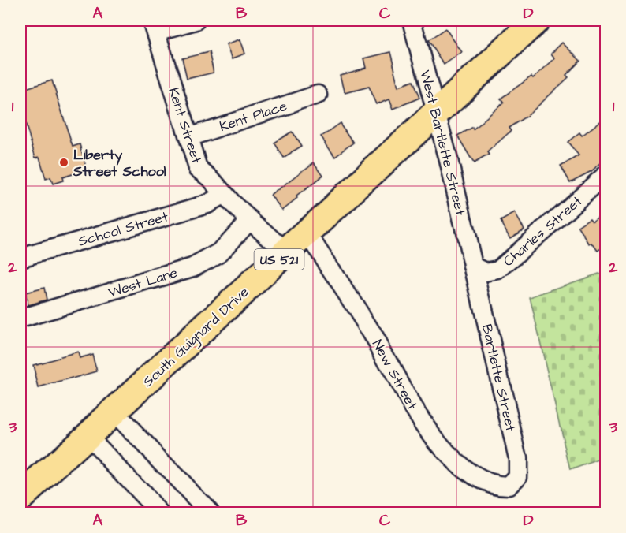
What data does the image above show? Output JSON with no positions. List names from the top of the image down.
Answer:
{
  "streets": {
    "highway": ["US 521", "South Guignard Drive"],
    "street": [
      "Kent Place",
      "Kent Street",
      "West Bartlette Street",
      "School Street",
      "Charles Street",
      "West Lane",
      "New Street",
      "Bartlette Street"
    ]
  },
  "crossings": [
    ["Kent Place", "Kent Street"],
    ["Kent Street", "School Street"],
    ["Kent Street", "West Lane"],
    ["Kent Street", "South Guignard Drive"],
    ["West Bartlette Street", "Charles Street"],
    ["West Bartlette Street", "South Guignard Drive"],
    ["West Bartlette Street", "Bartlette Street"],
    ["Charles Street", "Bartlette Street"],
    ["South Guignard Drive", "New Street"],
    ["New Street", "Bartlette Street"]
  ],
  "places": ["Liberty Street School"],
  "grid": {
    "columns": [
      "A",
      "B",
      "C",
      "D"
    ],
    "rows": ["1", "2", "3"]
  }
}
